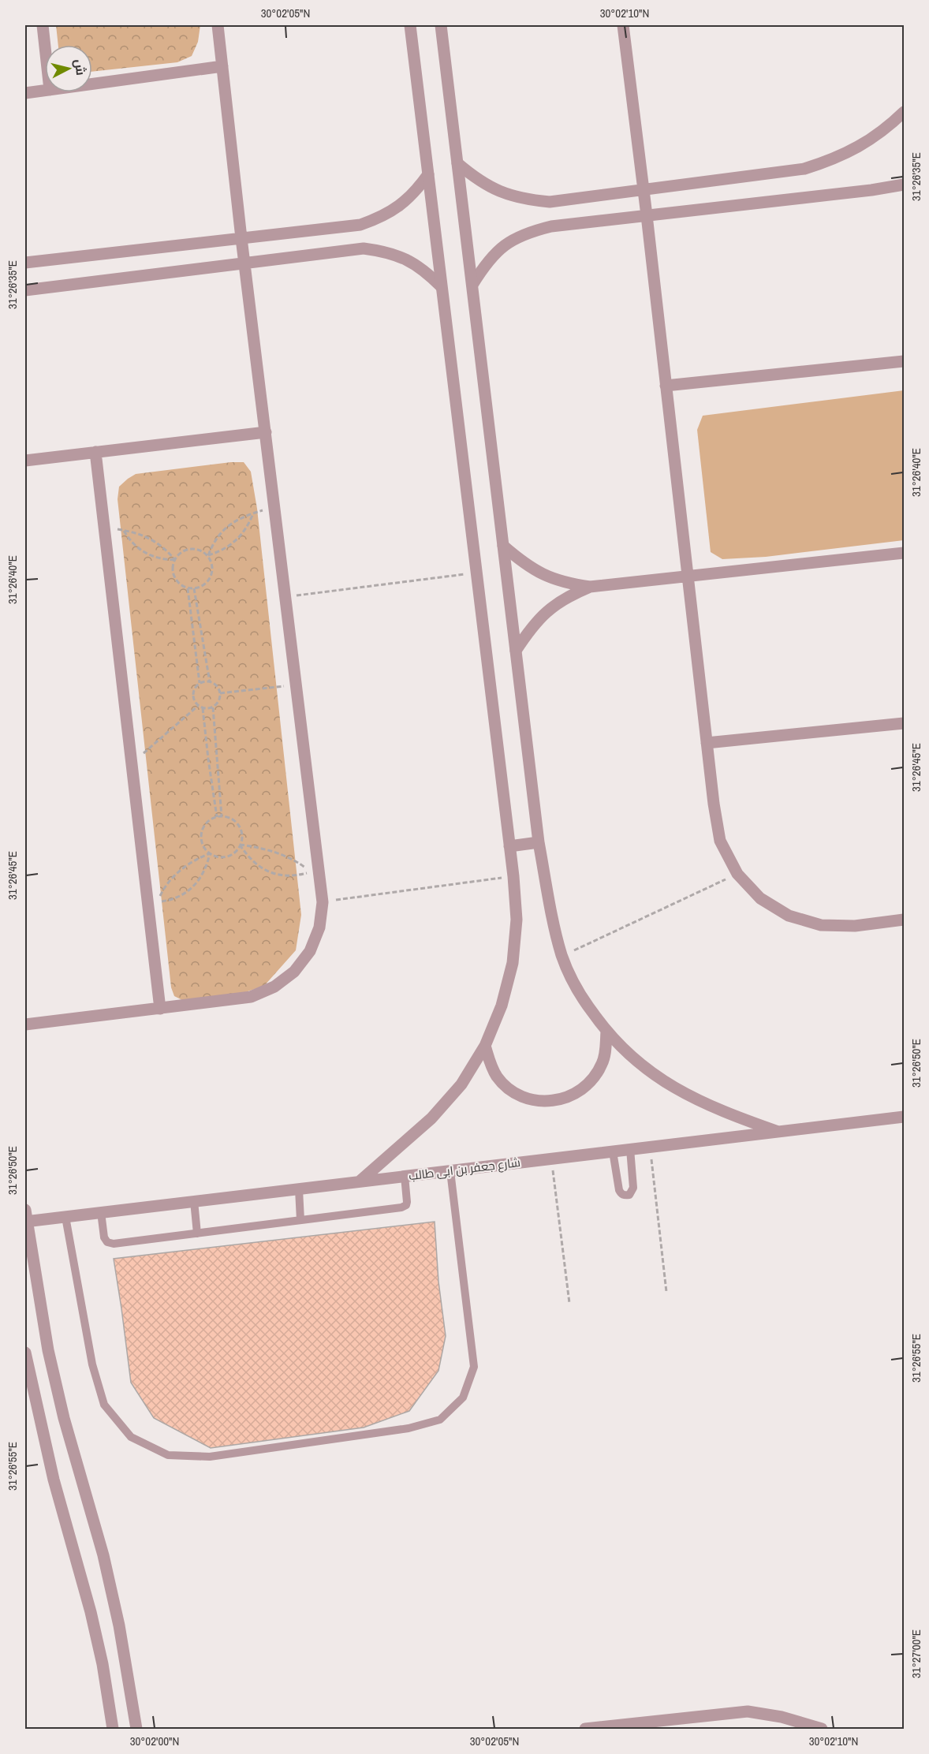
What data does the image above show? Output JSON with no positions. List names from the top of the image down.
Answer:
{
  "streets": {
    "street": ["شارع جعفر بن ابى طالب"]
  },
  "north": "right",
  "coordinates": [
    "30°02'05\"N",
    "30°02'10\"N",
    "31°26'35\"E",
    "31°26'40\"E",
    "31°26'45\"E",
    "31°26'50\"E",
    "31°26'55\"E",
    "31°27'00\"E",
    "30°02'00\"N"
  ]
}
